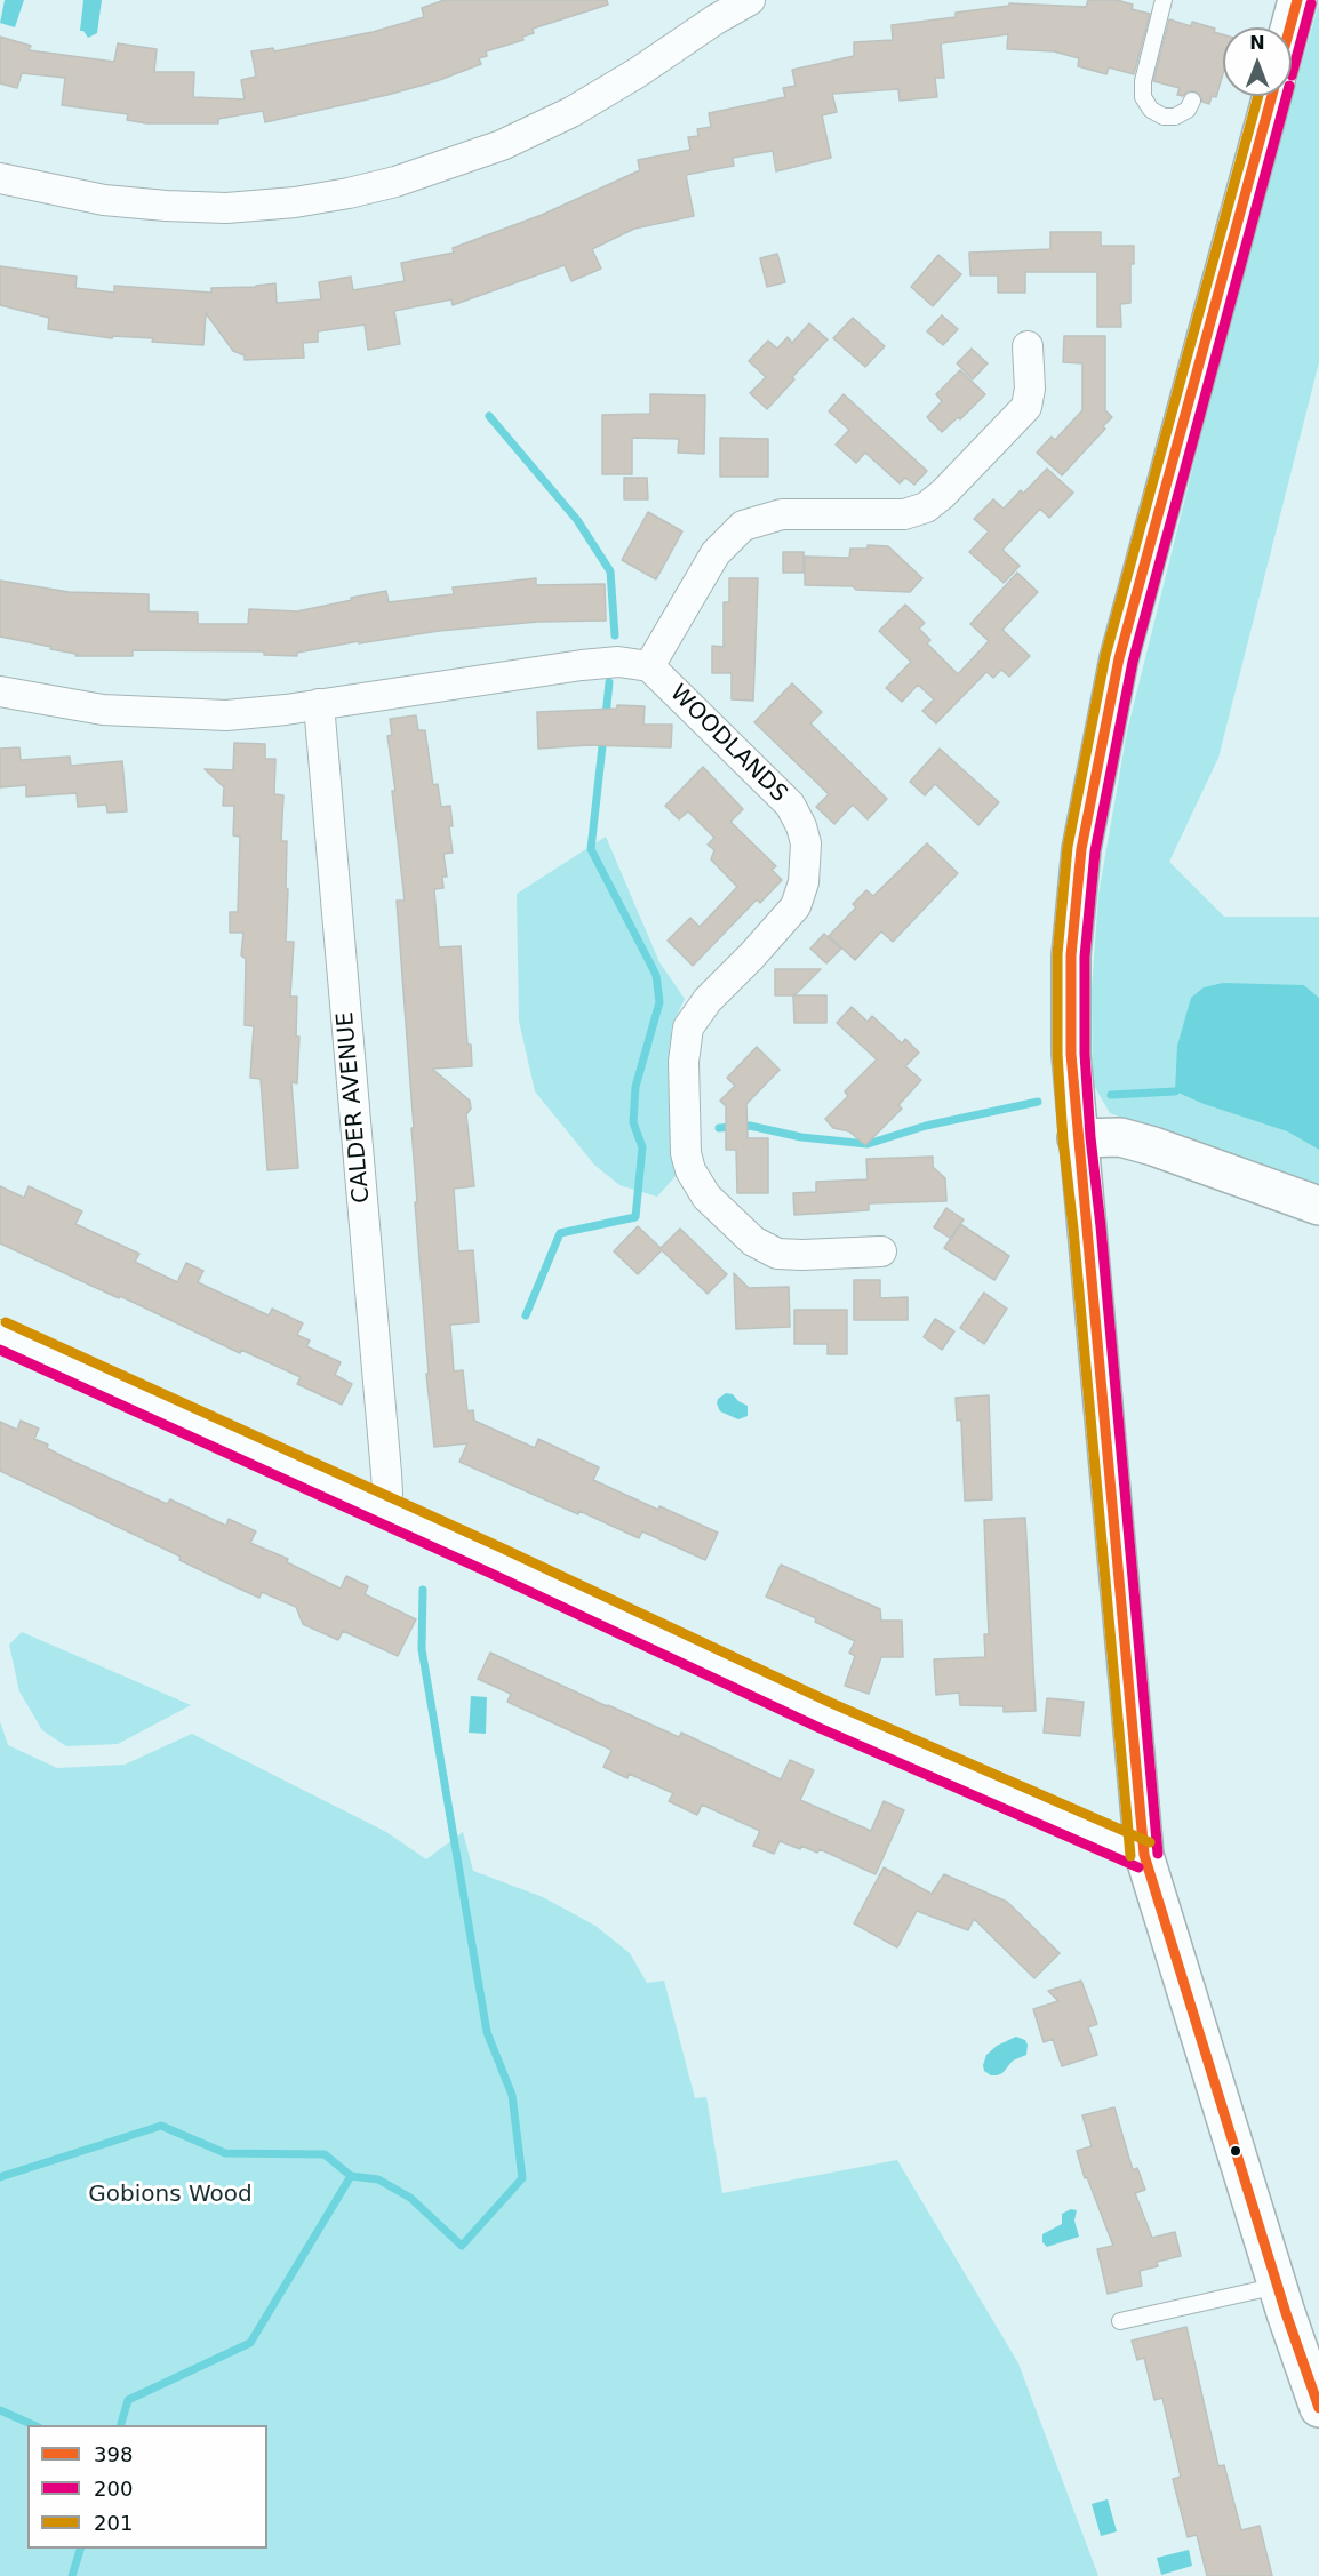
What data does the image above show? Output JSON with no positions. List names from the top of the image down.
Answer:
{
  "streets": {
    "street": ["WOODLANDS", "CALDER AVENUE"]
  },
  "parks": ["Gobions Wood"],
  "lines": ["transit line 398", "transit line 200", "transit line 201"],
  "legend": ["398", "200", "201"],
  "north": "top"
}
